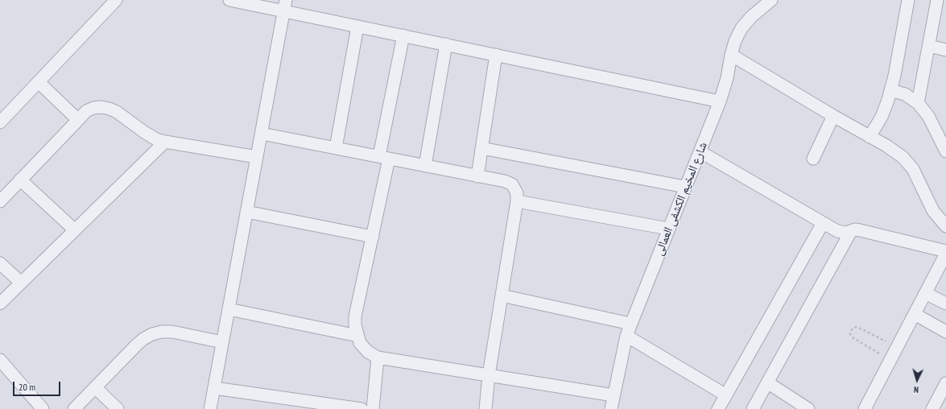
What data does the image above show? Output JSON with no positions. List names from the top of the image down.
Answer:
{
  "streets": {
    "street": ["شارع المخيم الكشفى العمالى"]
  },
  "scale_bar": "20 m",
  "north": "bottom"
}
